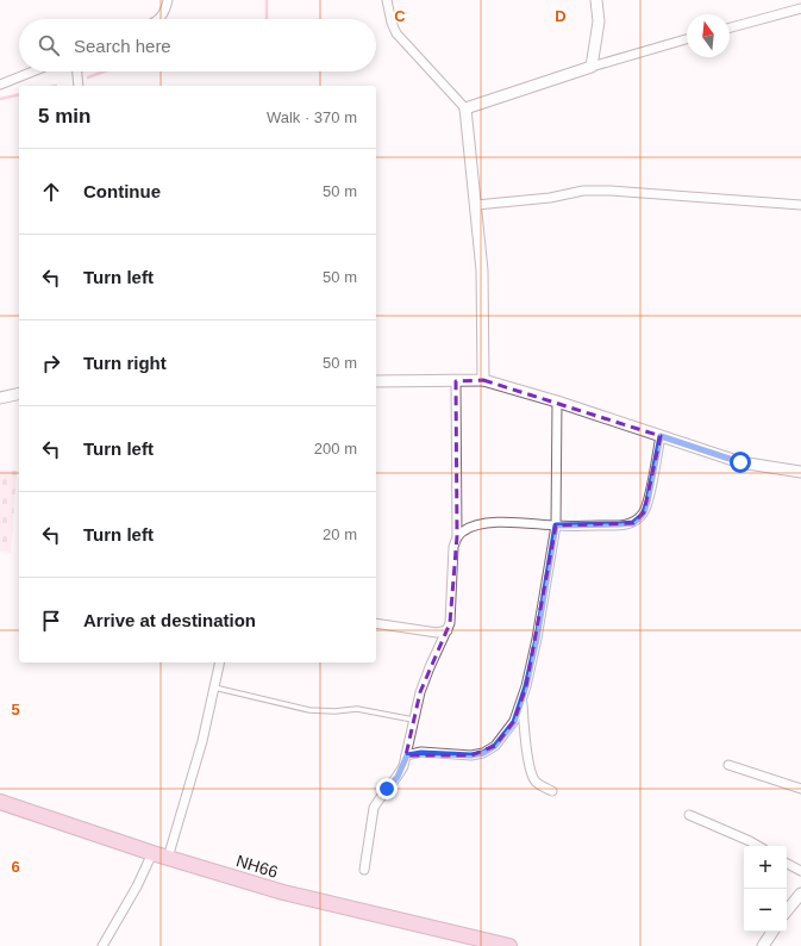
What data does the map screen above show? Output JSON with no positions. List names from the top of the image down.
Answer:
{
  "streets": {
    "highway": ["NH66"]
  },
  "north": "top",
  "page": {
    "search": "Search here",
    "heading": ["5 min", "Walk · 370 m"],
    "list": [
      ["Continue", "50 m"],
      ["Turn left", "50 m"],
      ["Turn right", "50 m"],
      ["Turn left", "200 m"],
      ["Turn left", "20 m"],
      "Arrive at destination"
    ],
    "map_buttons": ["+", "−"]
  },
  "grid": {
    "columns": ["C", "D"],
    "rows": ["5", "6"]
  }
}
